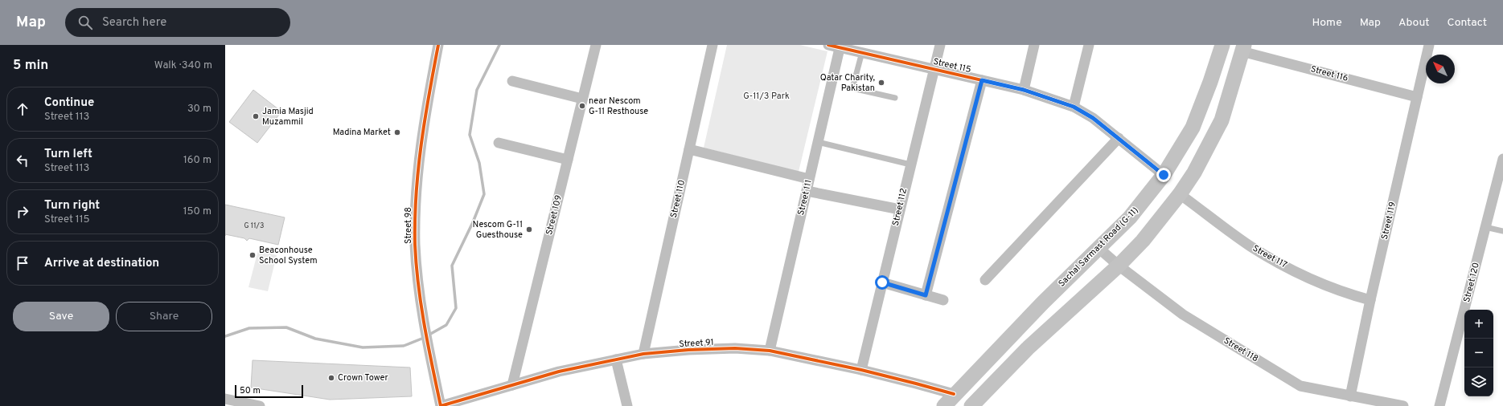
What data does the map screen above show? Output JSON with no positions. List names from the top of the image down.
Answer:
{
  "streets": {
    "main road": ["Sachal Sarmast Road (G-11)"],
    "street": [
      "Street 115",
      "Street 116",
      "Street 111",
      "Street 110",
      "Street 112",
      "Street 109",
      "Street 119",
      "Street 98",
      "Street 117",
      "Street 120",
      "Street 91",
      "Street 118"
    ]
  },
  "crossings": [
    ["Street 115", "Street 111"],
    ["Street 115", "Street 112"],
    ["Street 115", "Sachal Sarmast Road (G-11)"],
    ["Street 116", "Street 119"],
    ["Street 111", "Street 91"],
    ["Street 110", "Street 91"],
    ["Street 112", "Street 91"],
    ["Street 109", "Street 91"],
    ["Street 119", "Street 117"],
    ["Street 119", "Street 118"],
    ["Street 98", "Street 91"],
    ["Sachal Sarmast Road (G-11)", "Street 91"],
    ["Sachal Sarmast Road (G-11)", "Street 118"]
  ],
  "parks": ["G-11/3 Park"],
  "places": [
    "Qatar Charity, Pakistan",
    "near Nescom G-11 Resthouse",
    "Jamia Masjid Muzammil",
    "Madina Market",
    "Nescom G-11 Guesthouse",
    "Beaconhouse School System",
    "Crown Tower"
  ],
  "house_numbers": ["G 11/3"],
  "scale_bar": "50 m",
  "north": "top left",
  "page": {
    "header": "Map",
    "search": "Search here",
    "nav": [
      "Home",
      "Map",
      "About",
      "Contact"
    ],
    "heading": ["5 min", "Walk · 340 m"],
    "list": [
      ["Continue", "Street 113", "30 m"],
      ["Turn left", "Street 113", "160 m"],
      ["Turn right", "Street 115", "150 m"],
      "Arrive at destination"
    ],
    "buttons": ["Save", "Share"],
    "map_buttons": ["+", "−"],
    "scale": "50 m"
  }
}
